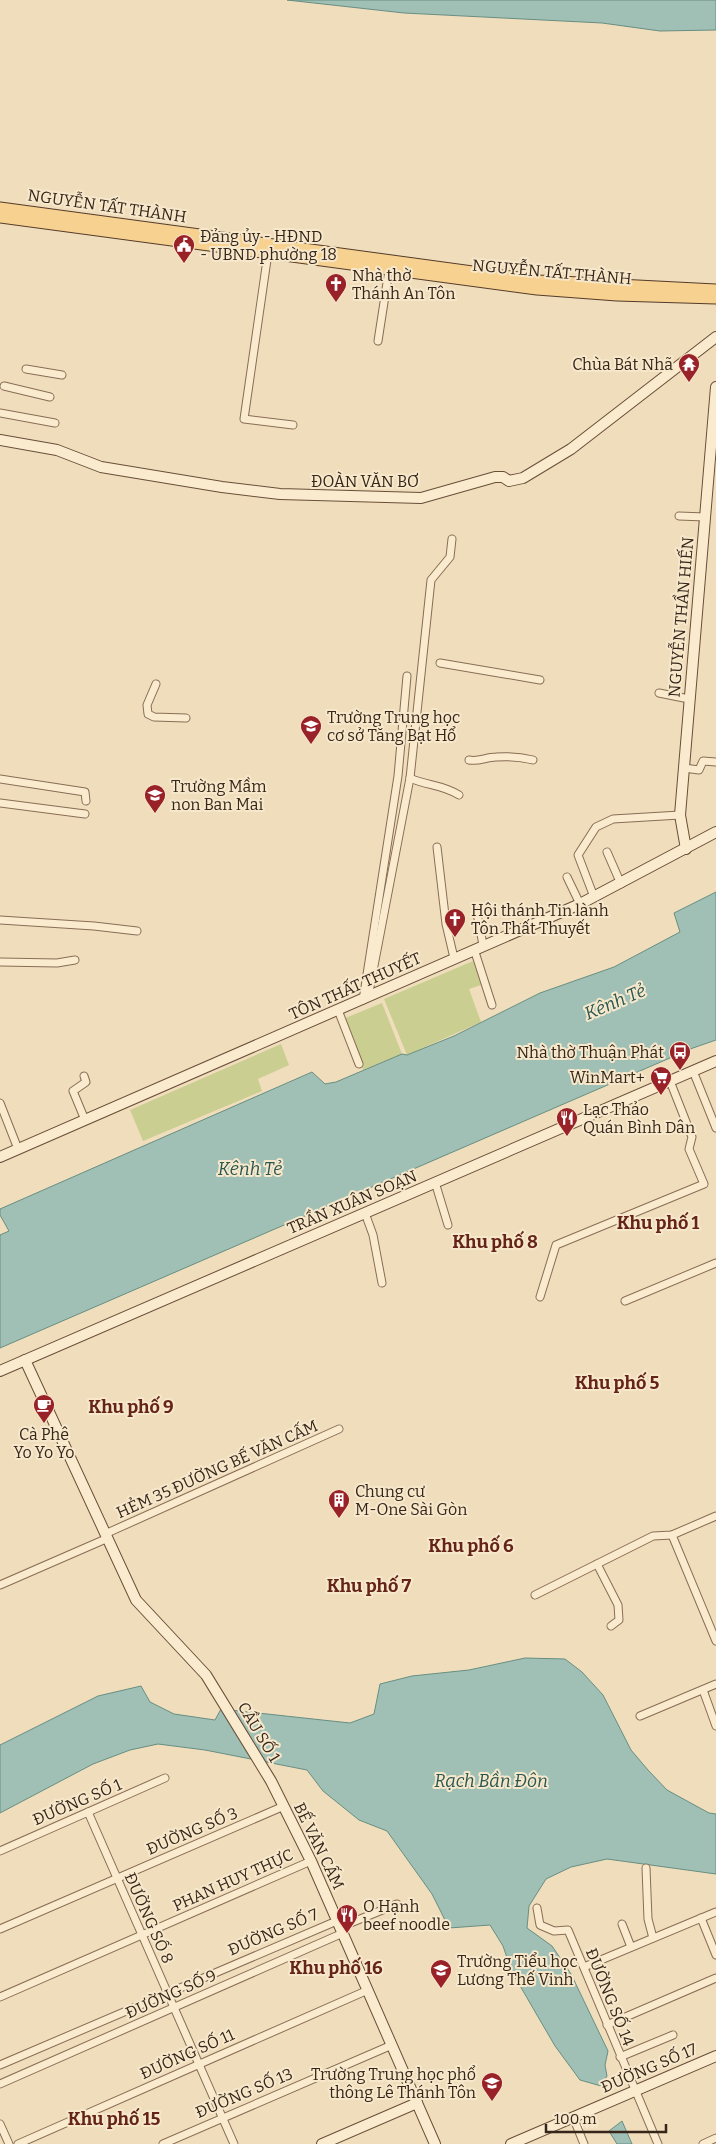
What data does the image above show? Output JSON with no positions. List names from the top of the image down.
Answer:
{
  "streets": {
    "main road": ["NGUYỄN TẤT THÀNH"],
    "street": [
      "ĐOÀN VĂN BƠ",
      "NGUYỄN THẦN HIẾN",
      "TÔN THẤT THUYẾT",
      "TRẦN XUÂN SOẠN",
      "HẺM 35 ĐƯỜNG BẾ VĂN CẤM",
      "CẦU SỐ 1",
      "ĐƯỜNG SỐ 1",
      "ĐƯỜNG SỐ 3",
      "BẾ VĂN CẤM",
      "PHAN HUY THỰC",
      "ĐƯỜNG SỐ 8",
      "ĐƯỜNG SỐ 7",
      "ĐƯỜNG SỐ 9",
      "ĐƯỜNG SỐ 14",
      "ĐƯỜNG SỐ 11",
      "ĐƯỜNG SỐ 17",
      "ĐƯỜNG SỐ 13"
    ]
  },
  "crossings": [
    ["NGUYỄN THẦN HIẾN", "TÔN THẤT THUYẾT"],
    ["HẺM 35 ĐƯỜNG BẾ VĂN CẤM", "CẦU SỐ 1"],
    ["CẦU SỐ 1", "BẾ VĂN CẤM"],
    ["ĐƯỜNG SỐ 1", "ĐƯỜNG SỐ 8"],
    ["ĐƯỜNG SỐ 3", "BẾ VĂN CẤM"],
    ["ĐƯỜNG SỐ 3", "ĐƯỜNG SỐ 8"],
    ["BẾ VĂN CẤM", "PHAN HUY THỰC"],
    ["BẾ VĂN CẤM", "ĐƯỜNG SỐ 7"],
    ["BẾ VĂN CẤM", "ĐƯỜNG SỐ 9"],
    ["BẾ VĂN CẤM", "ĐƯỜNG SỐ 11"],
    ["BẾ VĂN CẤM", "ĐƯỜNG SỐ 13"],
    ["PHAN HUY THỰC", "ĐƯỜNG SỐ 8"],
    ["ĐƯỜNG SỐ 8", "ĐƯỜNG SỐ 7"],
    ["ĐƯỜNG SỐ 8", "ĐƯỜNG SỐ 9"],
    ["ĐƯỜNG SỐ 8", "ĐƯỜNG SỐ 11"],
    ["ĐƯỜNG SỐ 8", "ĐƯỜNG SỐ 13"],
    ["ĐƯỜNG SỐ 14", "ĐƯỜNG SỐ 17"]
  ],
  "districts": [
    "Khu phố 1",
    "Khu phố 8",
    "Khu phố 5",
    "Khu phố 9",
    "Khu phố 6",
    "Khu phố 7",
    "Khu phố 16",
    "Khu phố 15"
  ],
  "water": ["Kênh Tẻ", "Rạch Bần Đôn"],
  "places": {
    "public building": ["Đảng ủy - HĐND - UBND phường 18"],
    "church": ["Nhà thờ Thánh An Tôn", "Hội thánh Tin lành Tôn Thất Thuyết"],
    "temple": ["Chùa Bát Nhã"],
    "school or university": [
      "Trường Trung học cơ sở Tăng Bạt Hổ",
      "Trường Mầm non Ban Mai",
      "Trường Tiểu học Lương Thế Vinh",
      "Trường Trung học phổ thông Lê Thánh Tôn"
    ],
    "bus stop": ["Nhà thờ Thuận Phát"],
    "supermarket": ["WinMart+"],
    "restaurant": ["Lạc Thảo Quán Bình Dân", "O Hạnh beef noodle"],
    "cafe": ["Cà Phê Yo Yo Yo"],
    "building": ["Chung cư M-One Sài Gòn"]
  },
  "scale_bar": "100 m"
}
